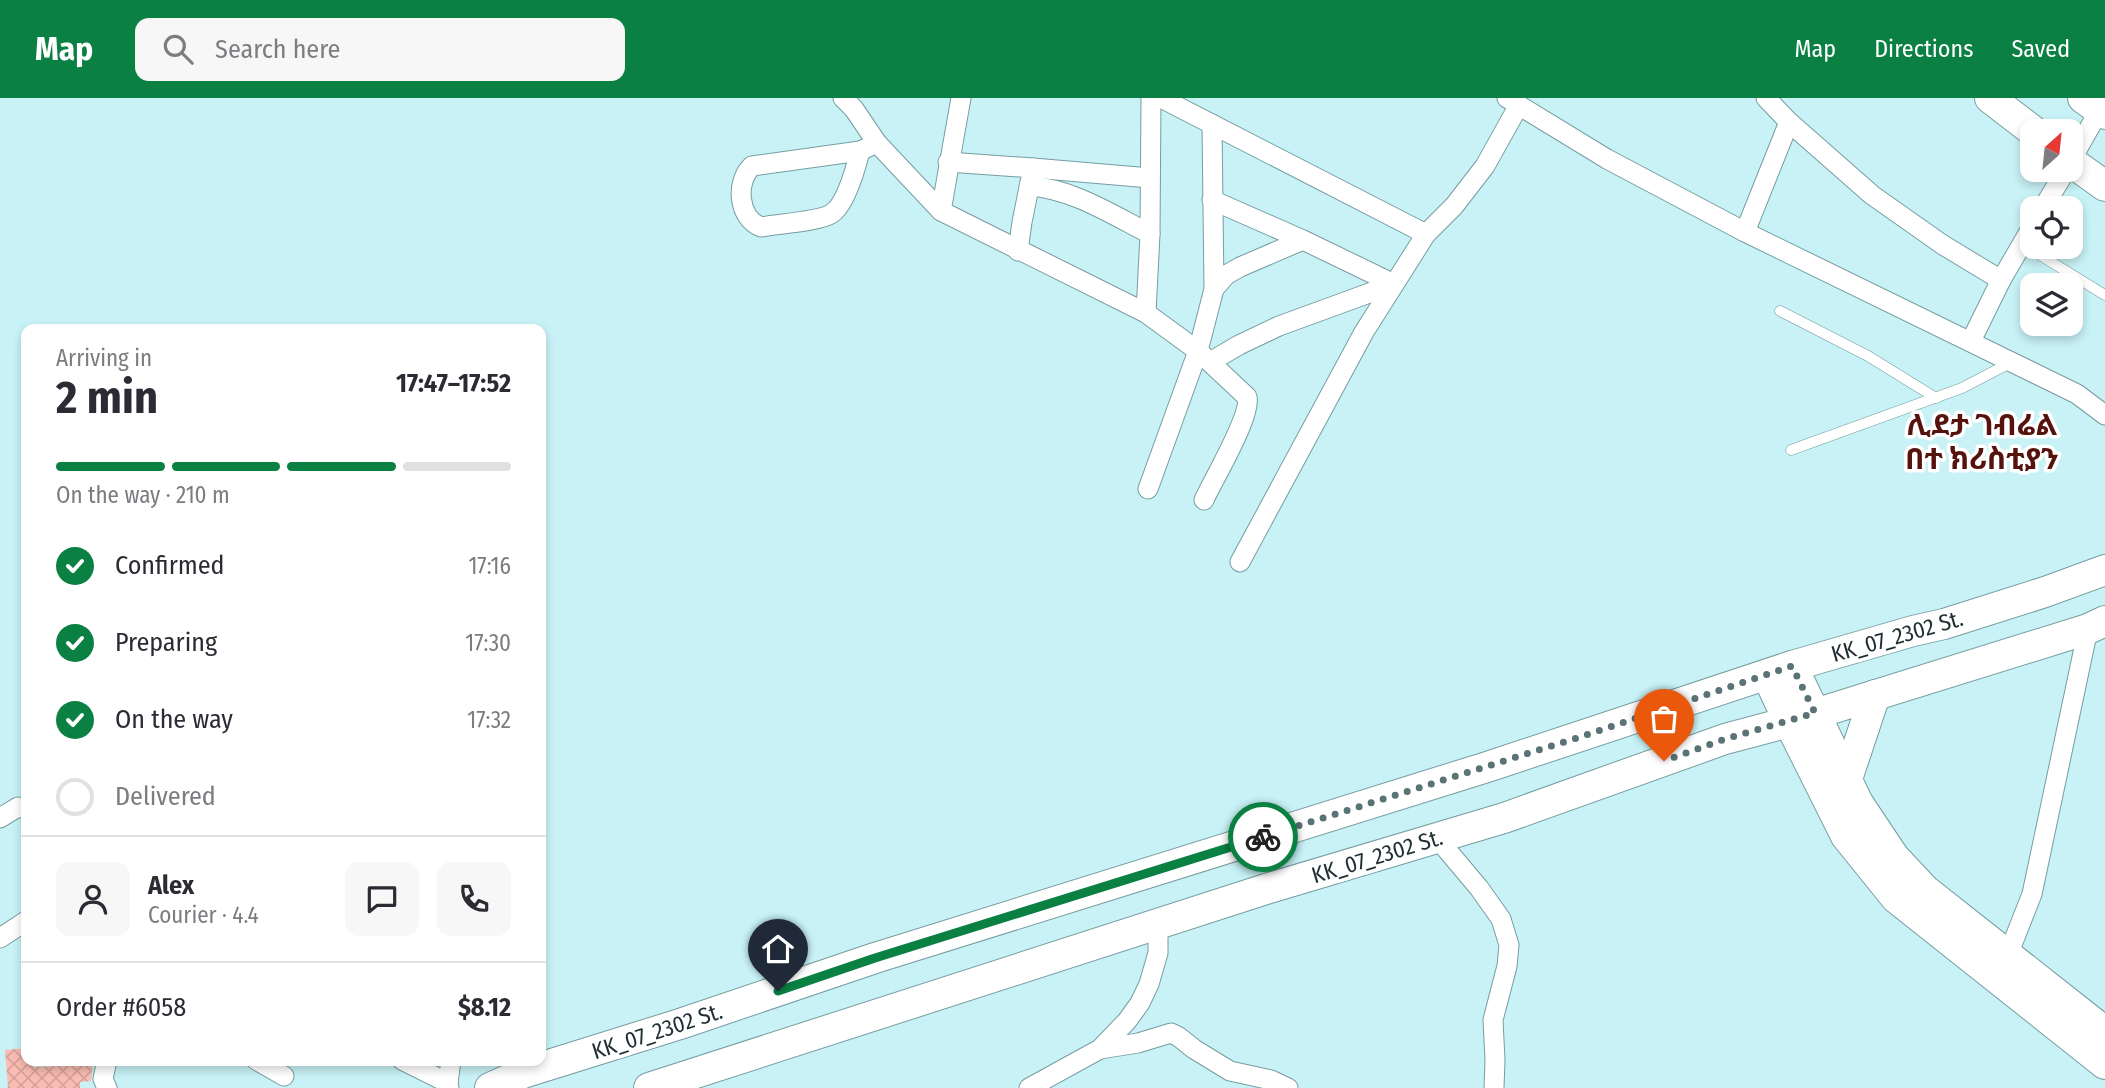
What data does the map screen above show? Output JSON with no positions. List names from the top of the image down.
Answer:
{
  "streets": {
    "main road": ["KK_07_2302 St."]
  },
  "districts": ["ሊደታ ገብሬል በተ ክሪስቲያን"],
  "north": "top right",
  "page": {
    "header": "Map",
    "search": "Search here",
    "nav": ["Map", "Directions", "Saved"],
    "heading": ["2 min", "Arriving in", "17:47–17:52"],
    "panel": [
      "Alex",
      "Courier · 4.4",
      "Order #6058",
      "$8.12"
    ],
    "bar": "On the way · 210 m",
    "list": [
      ["Confirmed", "17:16"],
      ["Preparing", "17:30"],
      ["On the way", "17:32"],
      "Delivered"
    ]
  }
}
